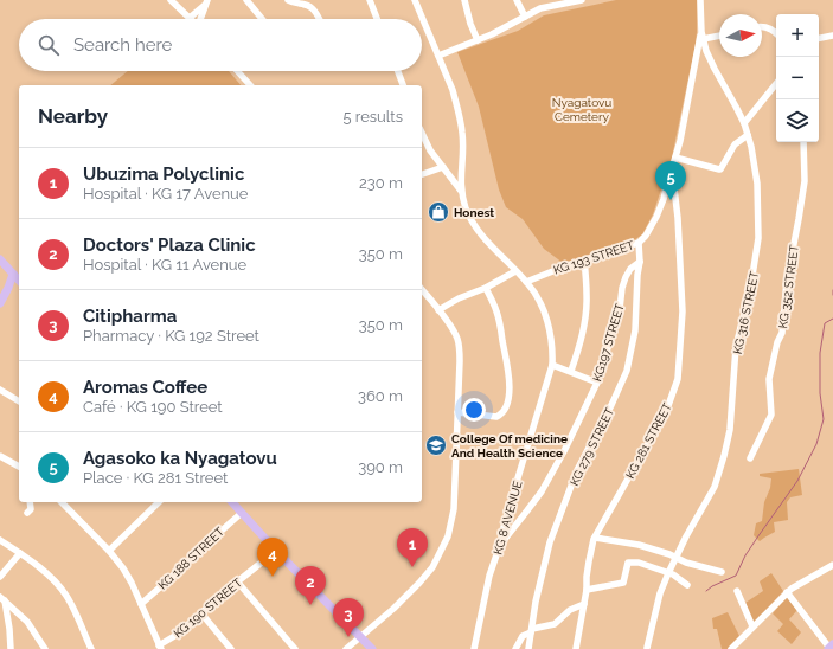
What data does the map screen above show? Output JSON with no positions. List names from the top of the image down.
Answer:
{
  "streets": {
    "street": [
      "KG 193 STREET",
      "KG 352 STREET",
      "KG 316 STREET",
      "KG197 STREET",
      "KG 281 STREET",
      "KG 279 STREET",
      "KG 8 AVENUE",
      "KG 188 STREET",
      "KG 190 STREET"
    ]
  },
  "crossings": [
    ["KG 193 STREET", "KG 316 STREET"],
    ["KG 193 STREET", "KG 281 STREET"],
    ["KG 193 STREET", "KG 279 STREET"],
    ["KG 193 STREET", "KG 8 AVENUE"],
    ["KG197 STREET", "KG 279 STREET"],
    ["KG197 STREET", "KG 8 AVENUE"]
  ],
  "parks": ["Nyagatovu Cemetery"],
  "places": {
    "shop": ["Honest"],
    "school or university": ["College Of medicine And Health Science"]
  },
  "north": "right",
  "page": {
    "map_buttons": ["+", "−"],
    "search": "Search here",
    "heading": ["Nearby", "5 results"],
    "list": [
      {
        "mark": "1",
        "name": "Ubuzima Polyclinic",
        "note": "Hospital · KG 17 Avenue",
        "value": "230 m"
      },
      {
        "mark": "2",
        "name": "Doctors' Plaza Clinic",
        "note": "Hospital · KG 11 Avenue",
        "value": "350 m"
      },
      {
        "mark": "3",
        "name": "Citipharma",
        "note": "Pharmacy · KG 192 Street",
        "value": "350 m"
      },
      {
        "mark": "4",
        "name": "Aromas Coffee",
        "note": "Café · KG 190 Street",
        "value": "360 m"
      },
      {
        "mark": "5",
        "name": "Agasoko ka Nyagatovu",
        "note": "Place · KG 281 Street",
        "value": "390 m"
      }
    ],
    "pins": [
      "5",
      "1",
      "4",
      "2",
      "3"
    ]
  }
}
